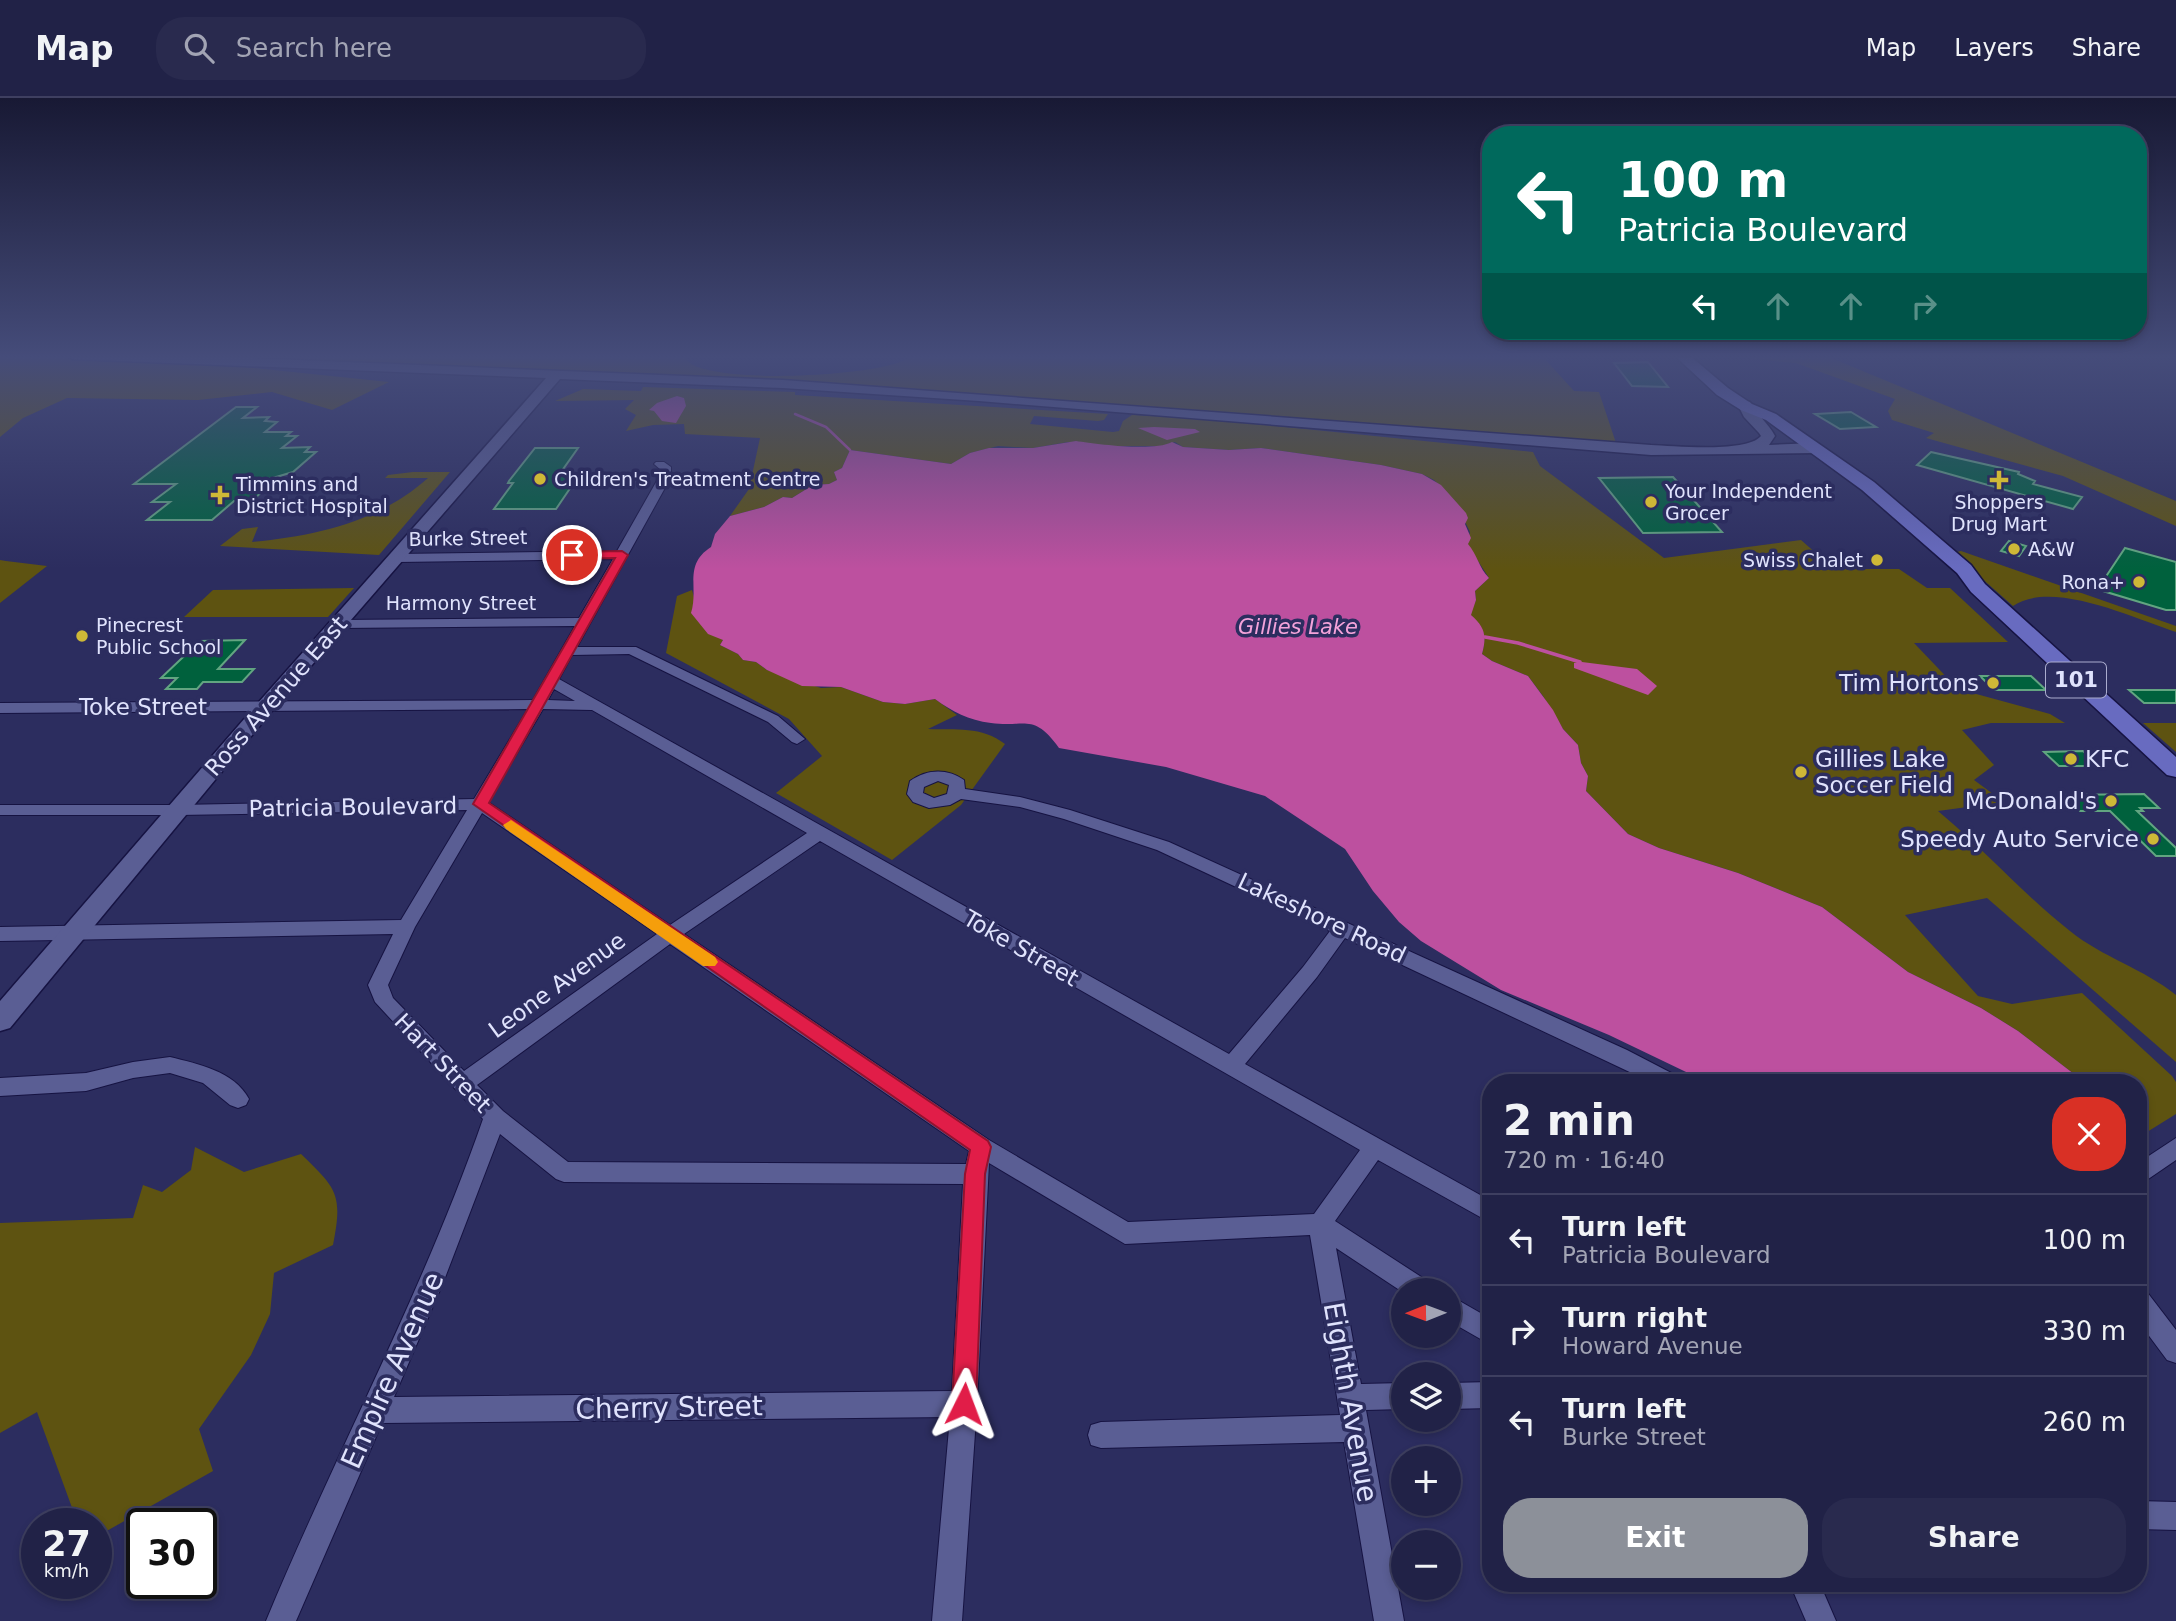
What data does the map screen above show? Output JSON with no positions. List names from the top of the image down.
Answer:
{
  "streets": {
    "main road": ["101", "Ross Avenue East"],
    "street": [
      "Burke Street",
      "Harmony Street",
      "Toke Street",
      "Patricia Boulevard",
      "Lakeshore Road",
      "Leone Avenue",
      "Hart Street",
      "Empire Avenue",
      "Eighth Avenue",
      "Cherry Street"
    ]
  },
  "crossings": [
    ["Burke Street", "Ross Avenue East"],
    ["Harmony Street", "Ross Avenue East"],
    ["Ross Avenue East", "Toke Street"],
    ["Ross Avenue East", "Patricia Boulevard"],
    ["Toke Street", "Leone Avenue"],
    ["Patricia Boulevard", "Leone Avenue"],
    ["Patricia Boulevard", "Eighth Avenue"],
    ["Leone Avenue", "Hart Street"],
    ["Hart Street", "Empire Avenue"],
    ["Empire Avenue", "Cherry Street"]
  ],
  "water": ["Gillies Lake"],
  "places": {
    "other": [
      "Children's Treatment Centre",
      "Your Independent Grocer",
      "A&W",
      "Swiss Chalet",
      "Rona+",
      "Pinecrest Public School",
      "Tim Hortons",
      "KFC",
      "Gillies Lake Soccer Field",
      "McDonald's",
      "Speedy Auto Service"
    ],
    "health": ["Shoppers Drug Mart", "Timmins and District Hospital"]
  },
  "north": "left",
  "page": {
    "header": "Map",
    "search": "Search here",
    "nav": ["Map", "Layers", "Share"],
    "turn": ["100 m", "Patricia Boulevard"],
    "heading": ["2 min", "720 m · 16:40"],
    "list": [
      {
        "name": "Turn left",
        "note": "Patricia Boulevard",
        "value": "100 m"
      },
      {
        "name": "Turn right",
        "note": "Howard Avenue",
        "value": "330 m"
      },
      {
        "name": "Turn left",
        "note": "Burke Street",
        "value": "260 m"
      }
    ],
    "map_buttons": ["+", "−"],
    "buttons": ["Exit", "Share"],
    "speed": "27 km/h",
    "limit": "30"
  }
}
